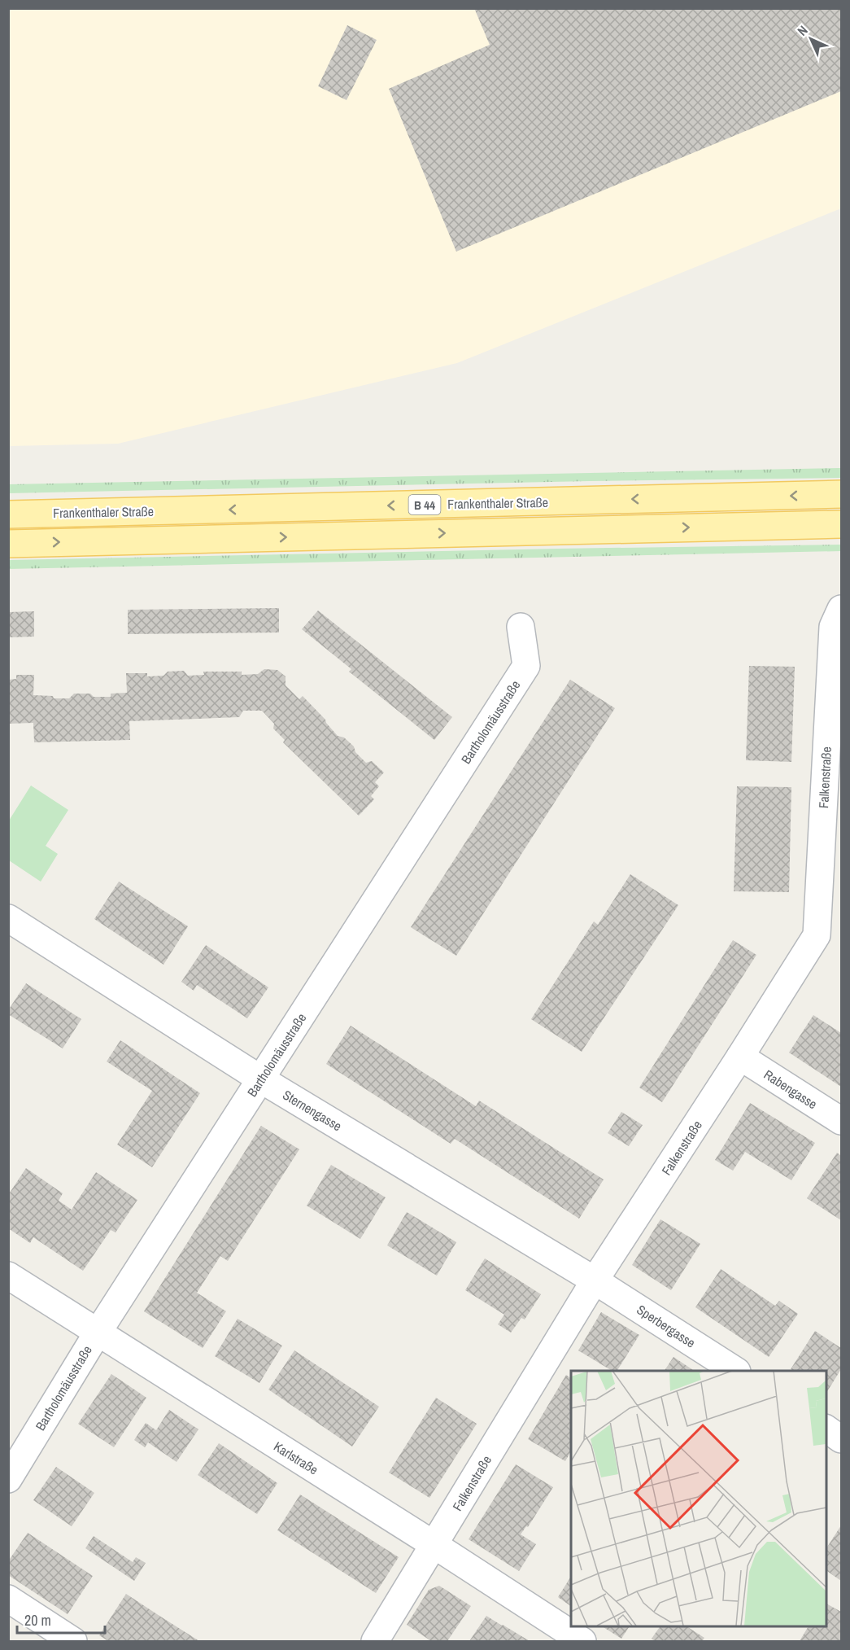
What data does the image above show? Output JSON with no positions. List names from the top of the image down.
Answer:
{
  "streets": {
    "main road": ["Frankenthaler Straße", "B 44"],
    "street": [
      "Bartholomäusstraße",
      "Falkenstraße",
      "Rabengasse",
      "Sternengasse",
      "Sperbergasse",
      "Karlstraße"
    ]
  },
  "crossings": [
    ["Bartholomäusstraße", "Sternengasse"],
    ["Bartholomäusstraße", "Karlstraße"],
    ["Falkenstraße", "Rabengasse"],
    ["Falkenstraße", "Sternengasse"],
    ["Falkenstraße", "Sperbergasse"],
    ["Falkenstraße", "Karlstraße"],
    ["Sternengasse", "Sperbergasse"]
  ],
  "scale_bar": "20 m",
  "north": "top left"
}
